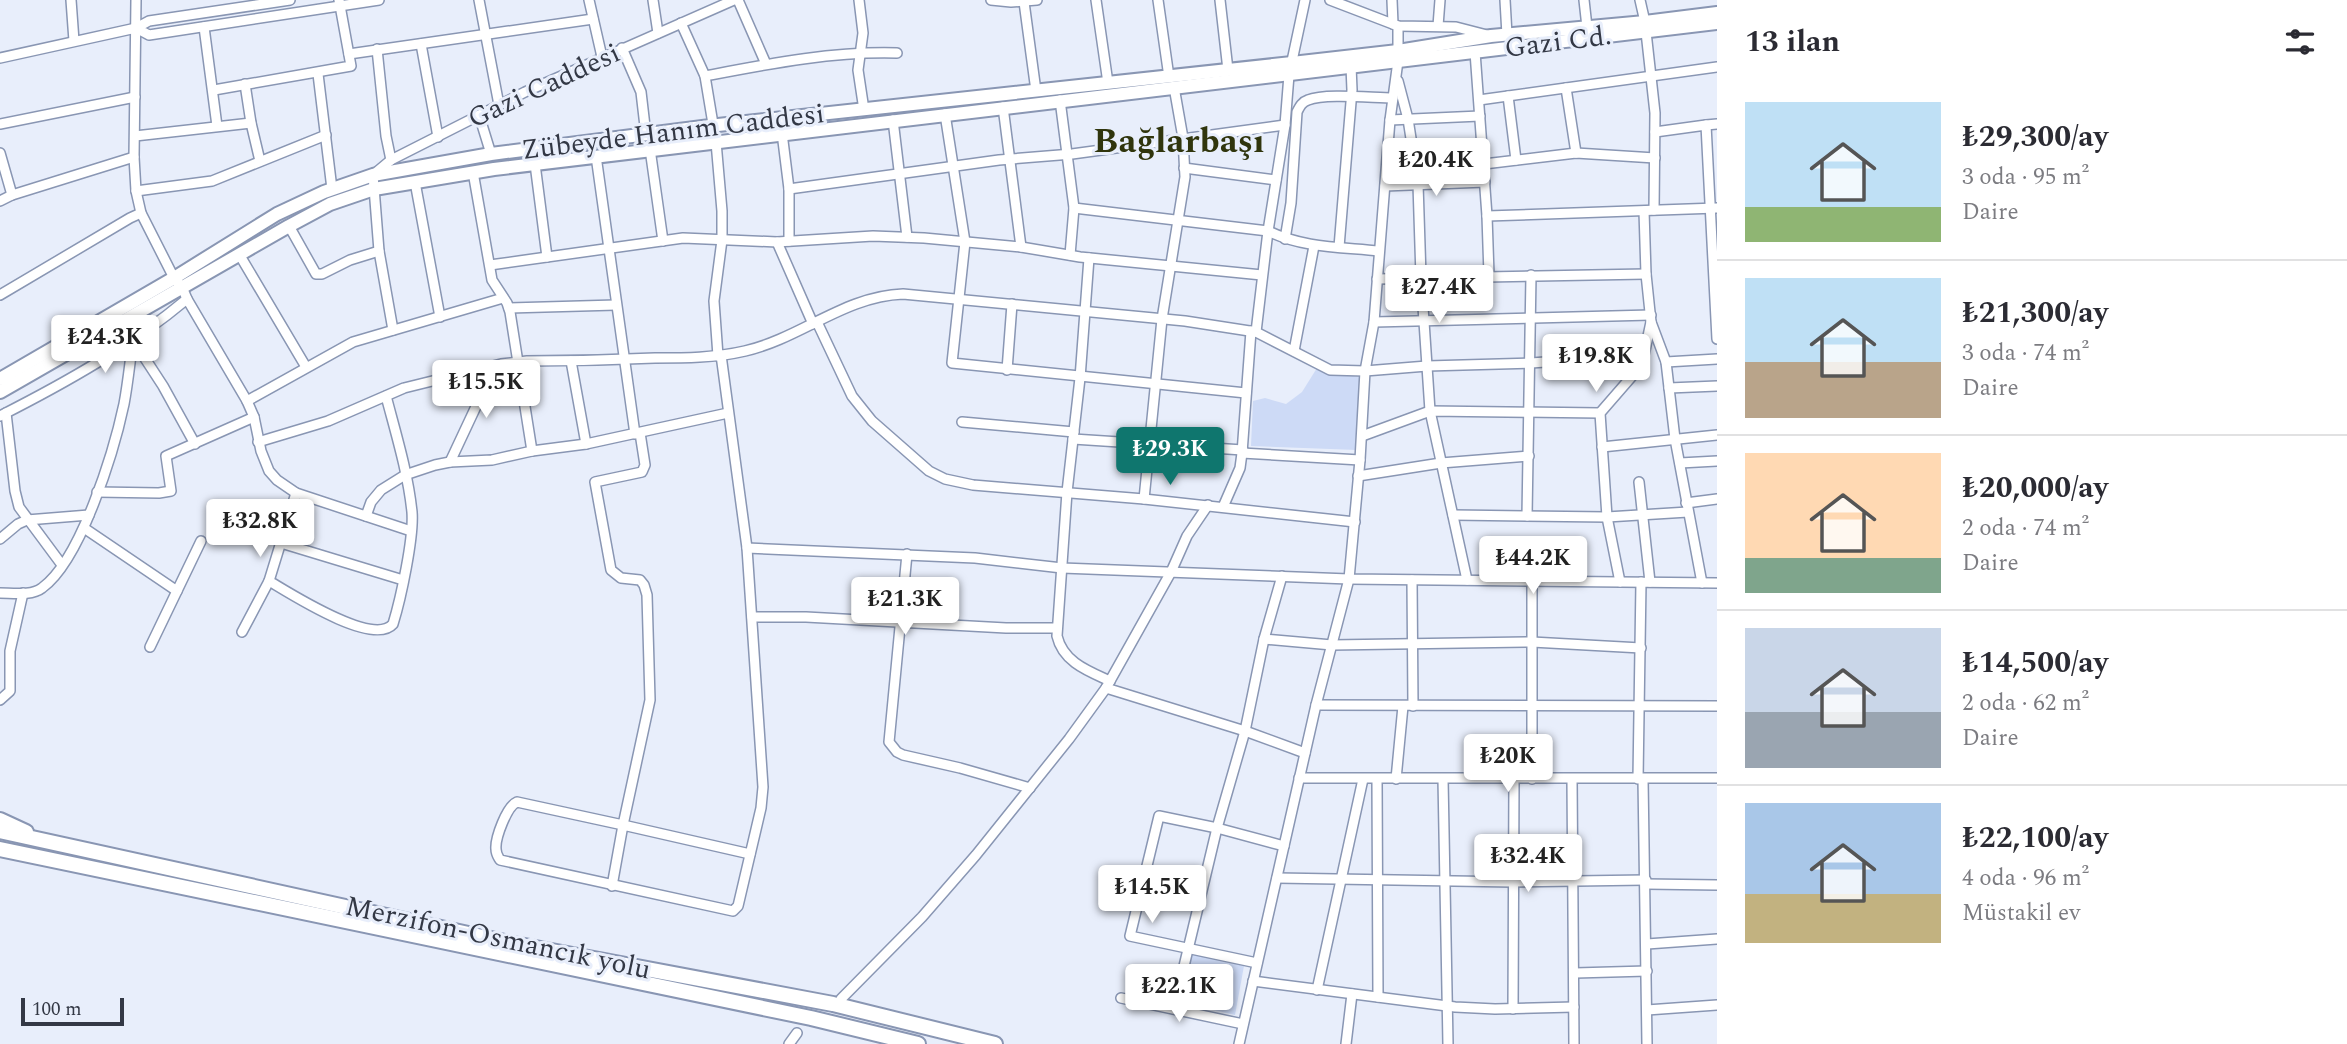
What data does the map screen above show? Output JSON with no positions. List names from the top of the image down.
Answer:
{
  "streets": {
    "highway": ["Merzifon-Osmancık yolu"],
    "main road": ["Gazi Cd.", "Zübeyde Hanım Caddesi"],
    "street": ["Gazi Caddesi"]
  },
  "crossings": [
    ["Gazi Cd.", "Zübeyde Hanım Caddesi"],
    ["Gazi Caddesi", "Zübeyde Hanım Caddesi"]
  ],
  "districts": ["Bağlarbaşı"],
  "scale_bar": "100 m",
  "page": {
    "heading": "13 ilan",
    "list": [
      {
        "name": "₺29,300/ay",
        "note": "3 oda · 95 m² · Daire"
      },
      {
        "name": "₺21,300/ay",
        "note": "3 oda · 74 m² · Daire"
      },
      {
        "name": "₺20,000/ay",
        "note": "2 oda · 74 m² · Daire"
      },
      {
        "name": "₺14,500/ay",
        "note": "2 oda · 62 m² · Daire"
      },
      {
        "name": "₺22,100/ay",
        "note": "4 oda · 96 m² · Müstakil ev"
      }
    ],
    "price": [
      "₺20.4K",
      "₺27.4K",
      "₺24.3K",
      "₺19.8K",
      "₺15.5K",
      "₺29.3K",
      "₺32.8K",
      "₺44.2K",
      "₺21.3K",
      "₺20K",
      "₺32.4K",
      "₺14.5K",
      "₺22.1K"
    ],
    "scale": "100 m"
  }
}
